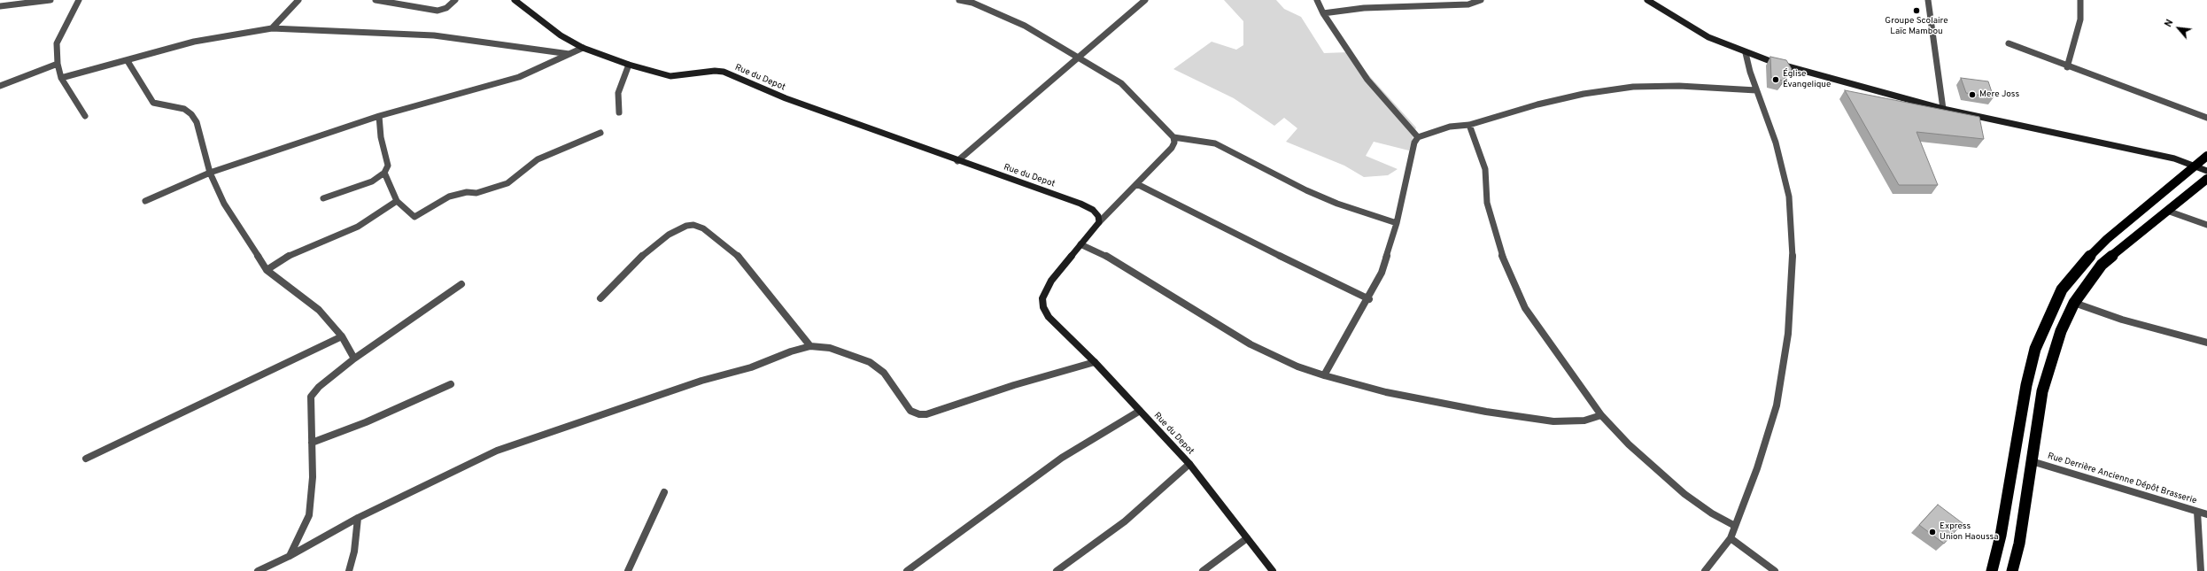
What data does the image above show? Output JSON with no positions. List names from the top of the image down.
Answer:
{
  "streets": {
    "street": ["Rue du Depot", "Rue Derrière Ancienne Dépôt Brasserie"]
  },
  "places": [
    "Groupe Scolaire Laïc Mambou",
    "Église Évangelique",
    "Mere Joss",
    "Express Union Haoussa"
  ],
  "north": "top left"
}
